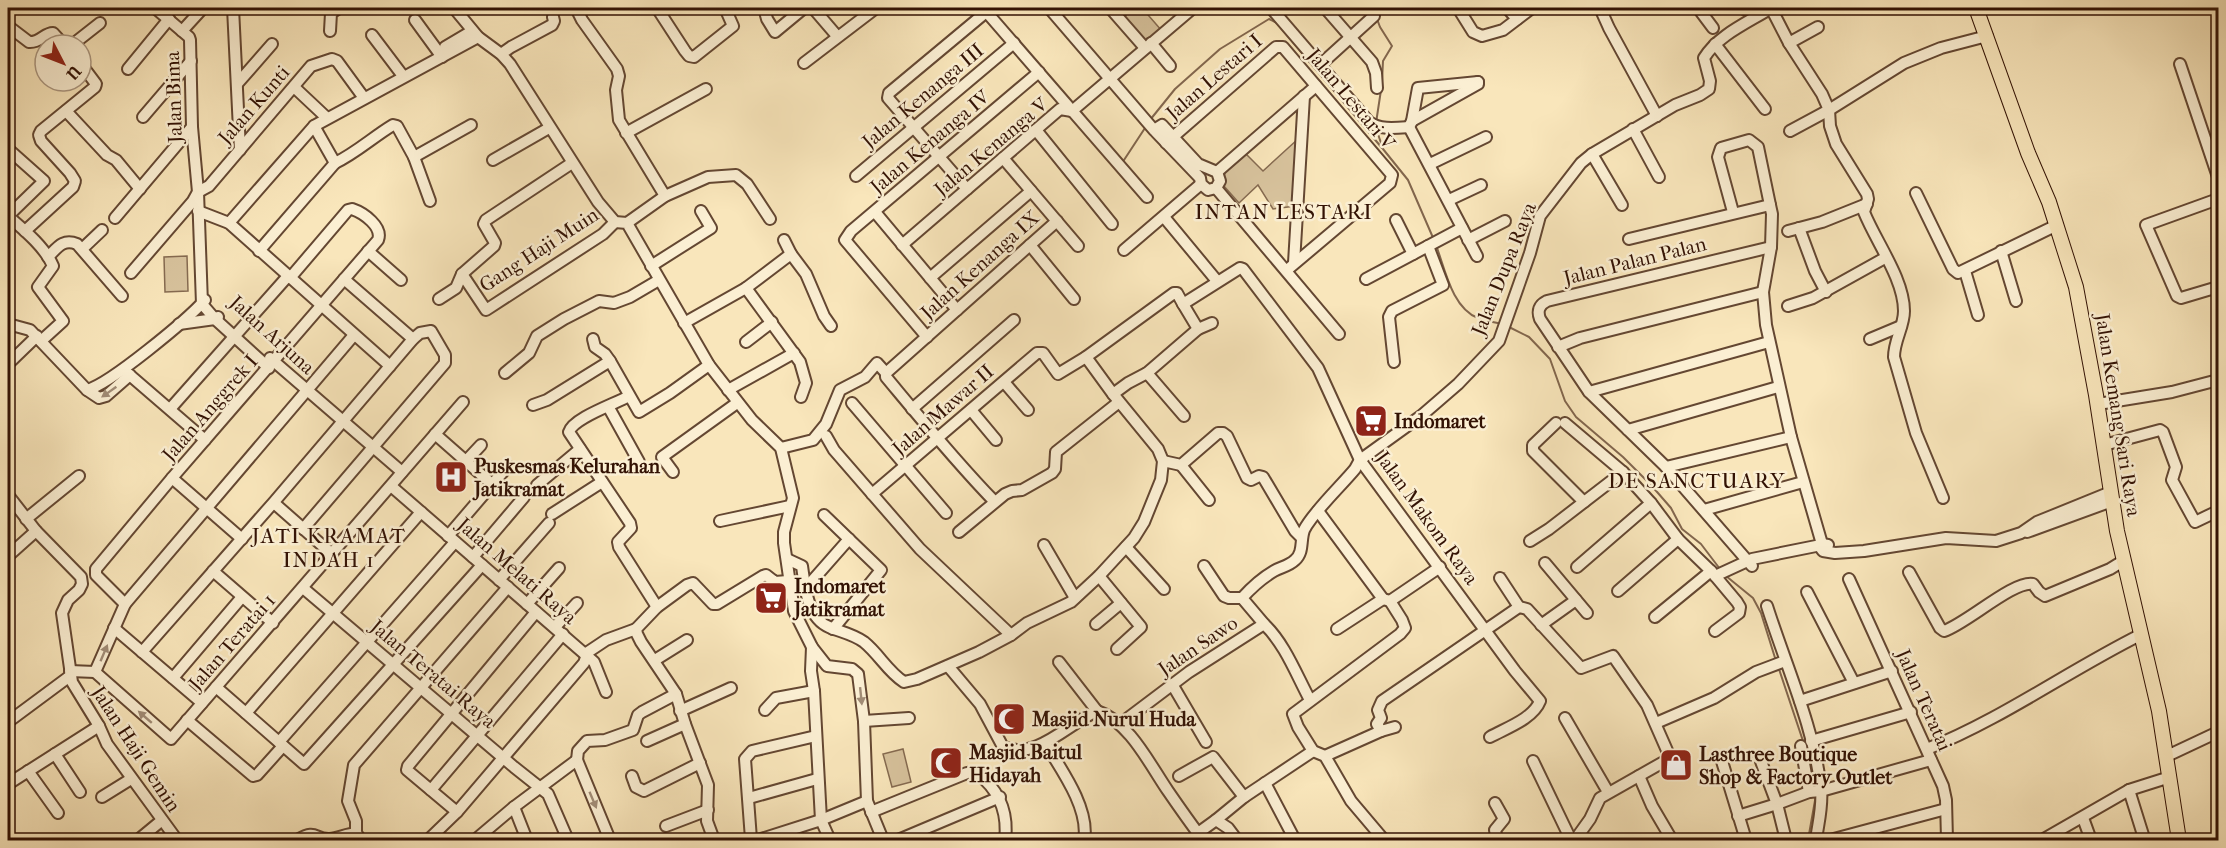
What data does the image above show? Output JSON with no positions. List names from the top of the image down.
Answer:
{
  "streets": {
    "main road": ["Jalan Kemang Sari Raya"],
    "street": [
      "Jalan Lestari I",
      "Jalan Kenanga III",
      "Jalan Bima",
      "Jalan Lestari V",
      "Jalan Kunti",
      "Jalan Kenanga IV",
      "Jalan Kenanga V",
      "Gang Haji Muin",
      "Jalan Palan Palan",
      "Jalan Kenanga IX",
      "Jalan Dupa Raya",
      "Jalan Arjuna",
      "Jalan Anggrek I",
      "Jalan Mawar II",
      "Jalan Makom Raya",
      "Jalan Melati Raya",
      "Jalan Teratai 1",
      "Jalan Sawo",
      "Jalan Teratai Raya",
      "Jalan Teratai",
      "Jalan Haji Gemin"
    ]
  },
  "crossings": [
    ["Jalan Lestari I", "Jalan Lestari V"],
    ["Jalan Bima", "Jalan Kunti"],
    ["Jalan Bima", "Jalan Arjuna"],
    ["Jalan Kunti", "Jalan Arjuna"],
    ["Jalan Kenanga IV", "Jalan Kenanga IX"],
    ["Jalan Dupa Raya", "Jalan Makom Raya"],
    ["Jalan Dupa Raya", "Jalan Sawo"],
    ["Jalan Arjuna", "Jalan Anggrek I"],
    ["Jalan Arjuna", "Jalan Teratai 1"],
    ["Jalan Makom Raya", "Jalan Sawo"],
    ["Jalan Melati Raya", "Jalan Teratai 1"],
    ["Jalan Teratai 1", "Jalan Teratai Raya"]
  ],
  "districts": ["INTAN LESTARI", "DE SANCTUARY", "JATI KRAMAT INDAH 1"],
  "places": {
    "supermarket": ["Indomaret", "Indomaret Jatikramat"],
    "hospital": ["Puskesmas Kelurahan Jatikramat"],
    "mosque": ["Masjid Nurul Huda", "Masjid Baitul Hidayah"],
    "shop": ["Lasthree Boutique Shop & Factory Outlet"]
  },
  "north": "bottom right"
}
